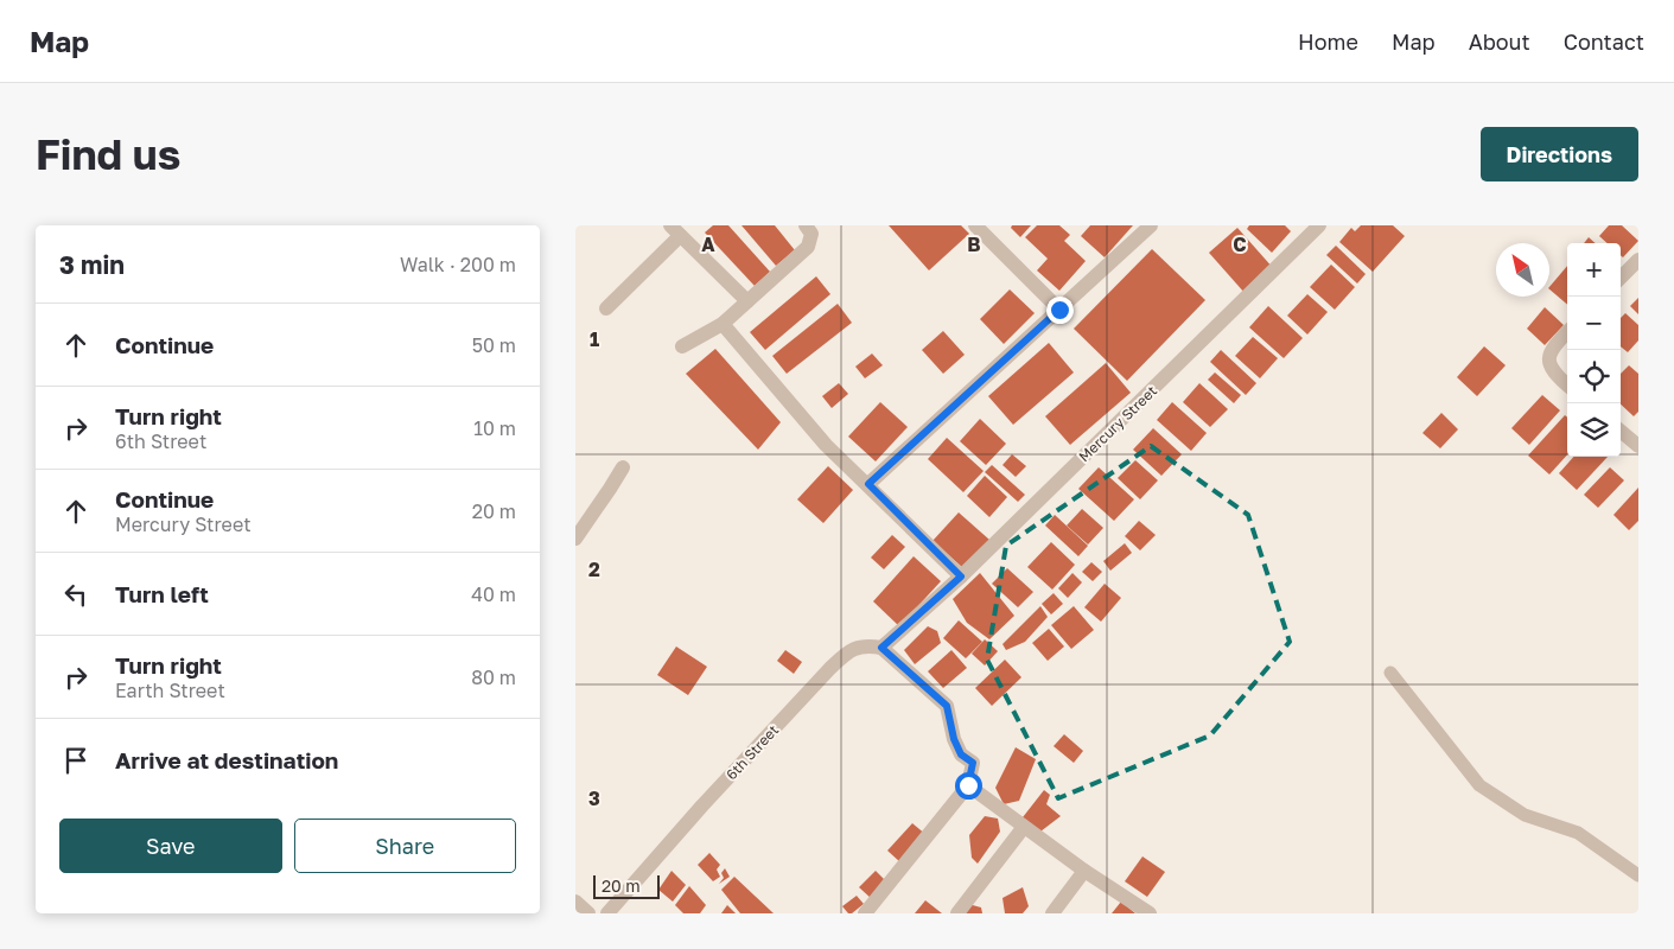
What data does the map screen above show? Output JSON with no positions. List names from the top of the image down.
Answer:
{
  "streets": {
    "street": ["Mercury Street", "6th Street"]
  },
  "crossings": [
    ["Mercury Street", "6th Street"]
  ],
  "scale_bar": "20 m",
  "north": "top left",
  "page": {
    "header": "Map",
    "nav": [
      "Home",
      "Map",
      "About",
      "Contact"
    ],
    "buttons": [
      "Directions",
      ["Save", "Share"]
    ],
    "title": "Find us",
    "heading": ["3 min", "Walk · 200 m"],
    "map_buttons": ["+", "−"],
    "list": [
      ["Continue", "50 m"],
      ["Turn right", "6th Street", "10 m"],
      ["Continue", "Mercury Street", "20 m"],
      ["Turn left", "40 m"],
      ["Turn right", "Earth Street", "80 m"],
      "Arrive at destination"
    ],
    "scale": "20 m"
  },
  "grid": {
    "columns": ["A", "B", "C"],
    "rows": ["1", "2", "3"]
  }
}
